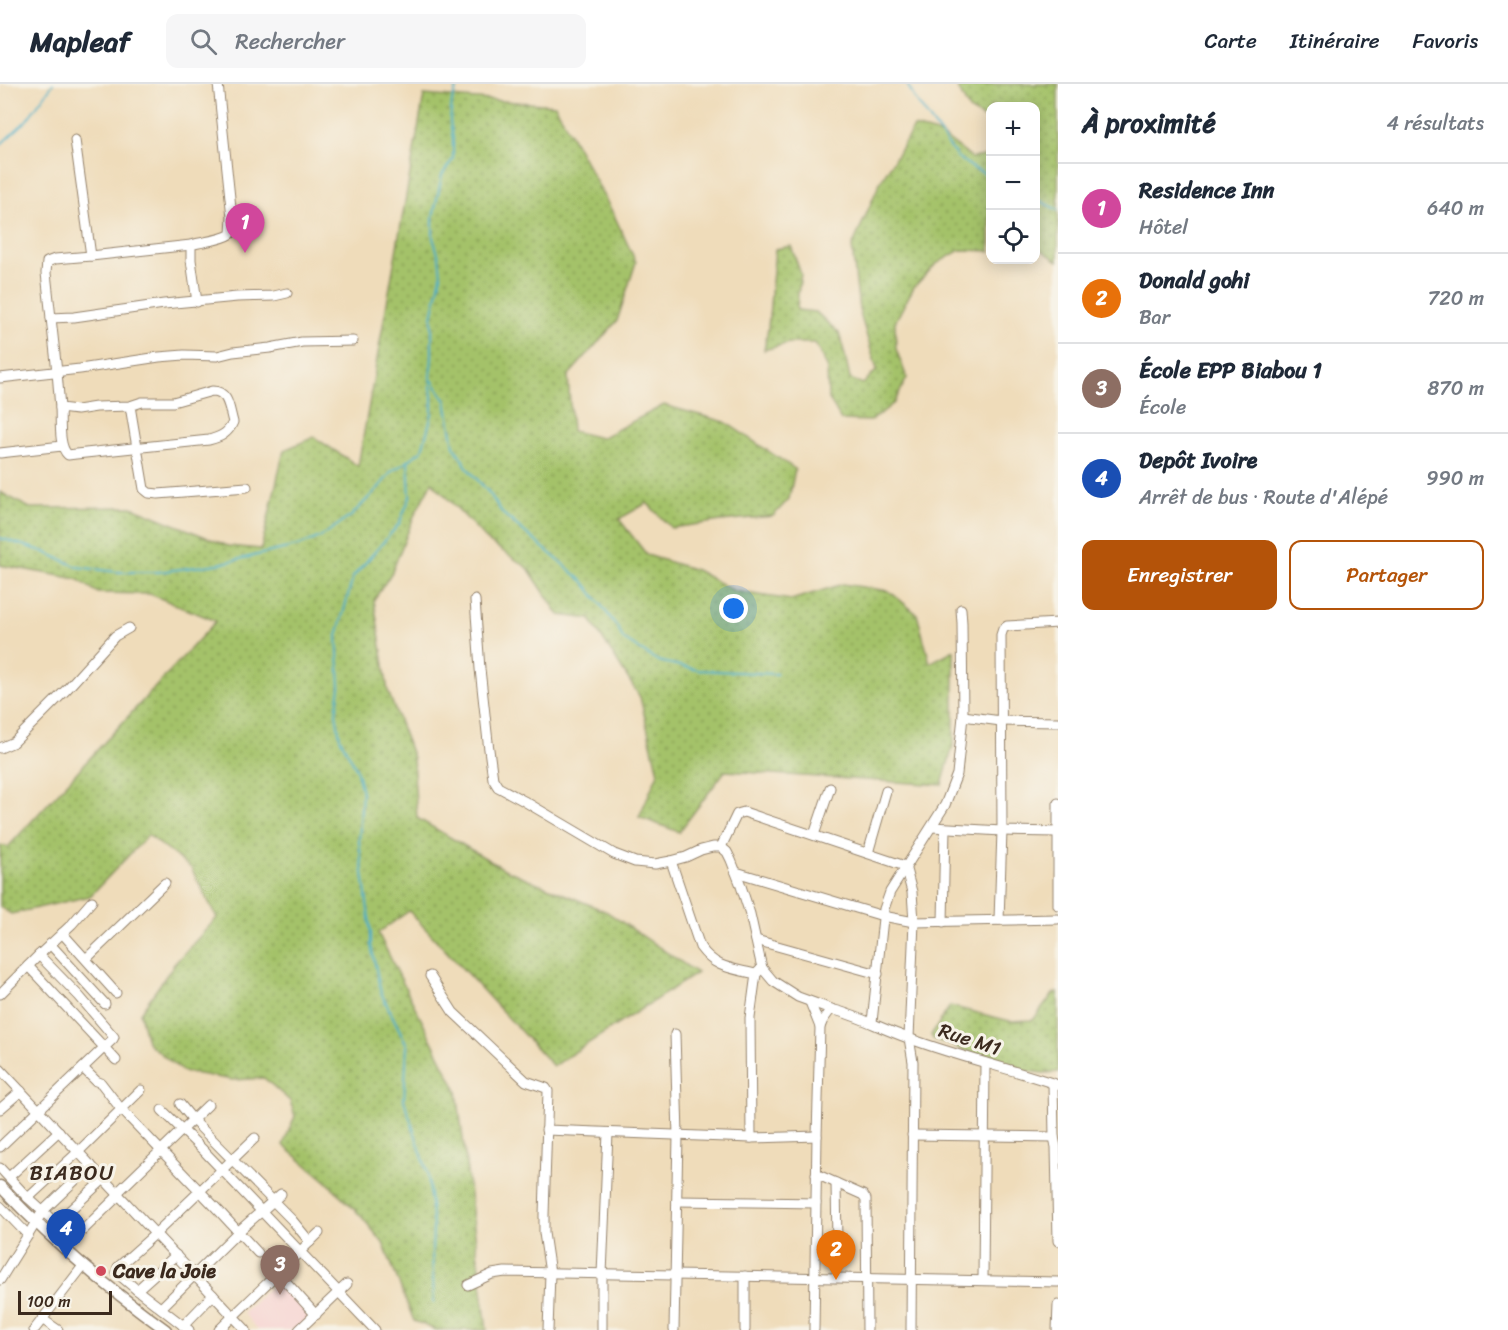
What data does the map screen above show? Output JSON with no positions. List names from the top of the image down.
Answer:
{
  "streets": {
    "street": ["Rue M1"]
  },
  "districts": ["BIABOU"],
  "places": ["Cave la Joie"],
  "scale_bar": "100 m",
  "page": {
    "header": "Mapleaf",
    "search": "Rechercher",
    "nav": ["Carte", "Itinéraire", "Favoris"],
    "heading": ["À proximité", "4 résultats"],
    "map_buttons": ["+", "−"],
    "list": [
      {
        "mark": "1",
        "name": "Residence Inn",
        "note": "Hôtel",
        "value": "640 m"
      },
      {
        "mark": "2",
        "name": "Donald gohi",
        "note": "Bar",
        "value": "720 m"
      },
      {
        "mark": "3",
        "name": "École EPP Biabou 1",
        "note": "École",
        "value": "870 m"
      },
      {
        "mark": "4",
        "name": "Depôt Ivoire",
        "note": "Arrêt de bus · Route d'Alépé",
        "value": "990 m"
      }
    ],
    "pins": [
      "1",
      "4",
      "2",
      "3"
    ],
    "buttons": ["Enregistrer", "Partager"],
    "scale": "100 m"
  }
}
